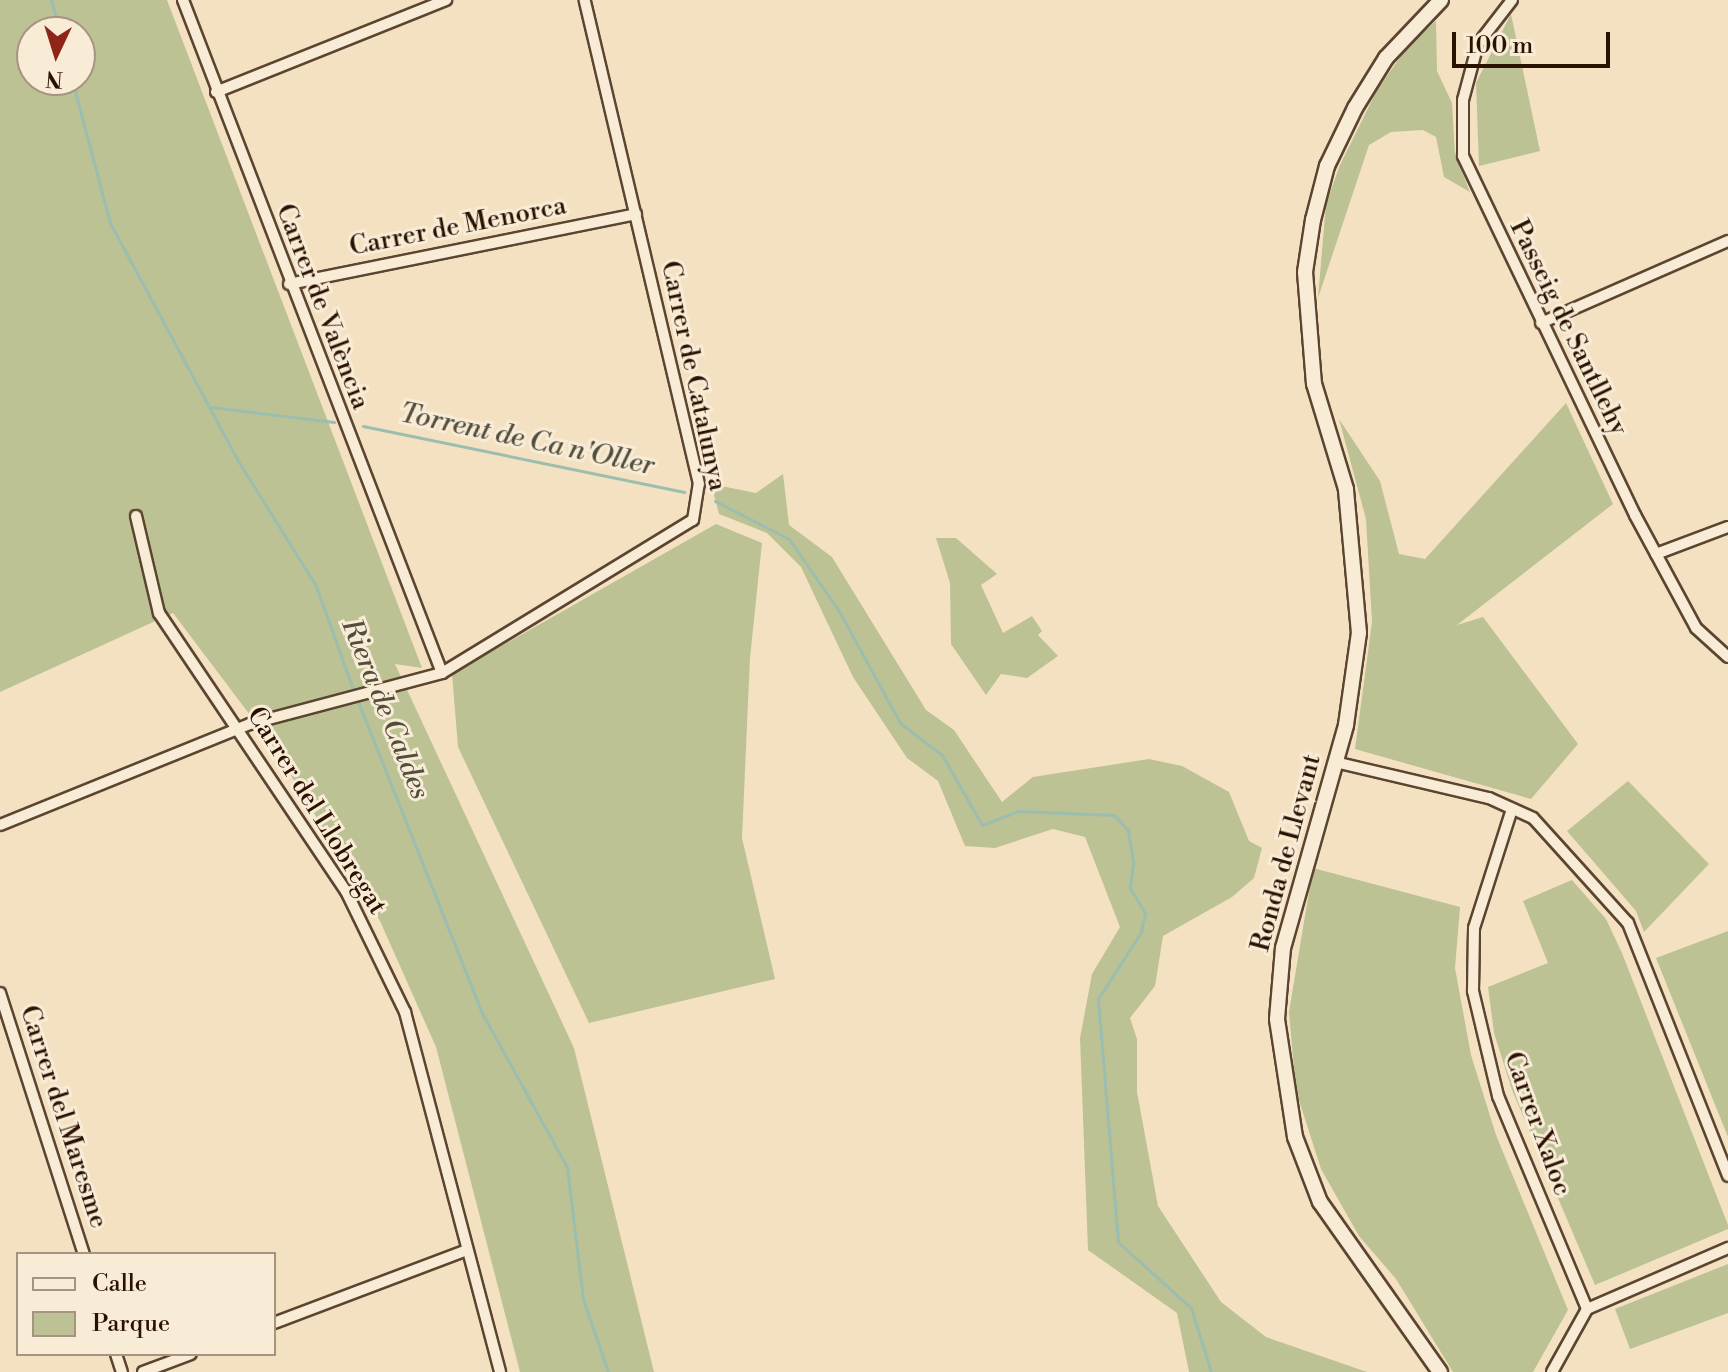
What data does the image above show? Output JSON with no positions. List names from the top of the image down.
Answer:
{
  "streets": {
    "main road": ["Ronda de Llevant"],
    "street": [
      "Carrer de Menorca",
      "Carrer de València",
      "Passeig de Santllehy",
      "Carrer de Catalunya",
      "Carrer del Llobregat",
      "Carrer del Maresme",
      "Carrer Xaloc"
    ]
  },
  "crossings": [
    ["Carrer de Menorca", "Carrer de València"],
    ["Carrer de Menorca", "Carrer de Catalunya"],
    ["Carrer de València", "Carrer de Catalunya"],
    ["Carrer de Catalunya", "Carrer del Llobregat"]
  ],
  "water": ["Torrent de Ca n'Oller", "Riera de Caldes"],
  "legend": ["Calle", "Parque"],
  "scale_bar": "100 m",
  "north": "bottom"
}
